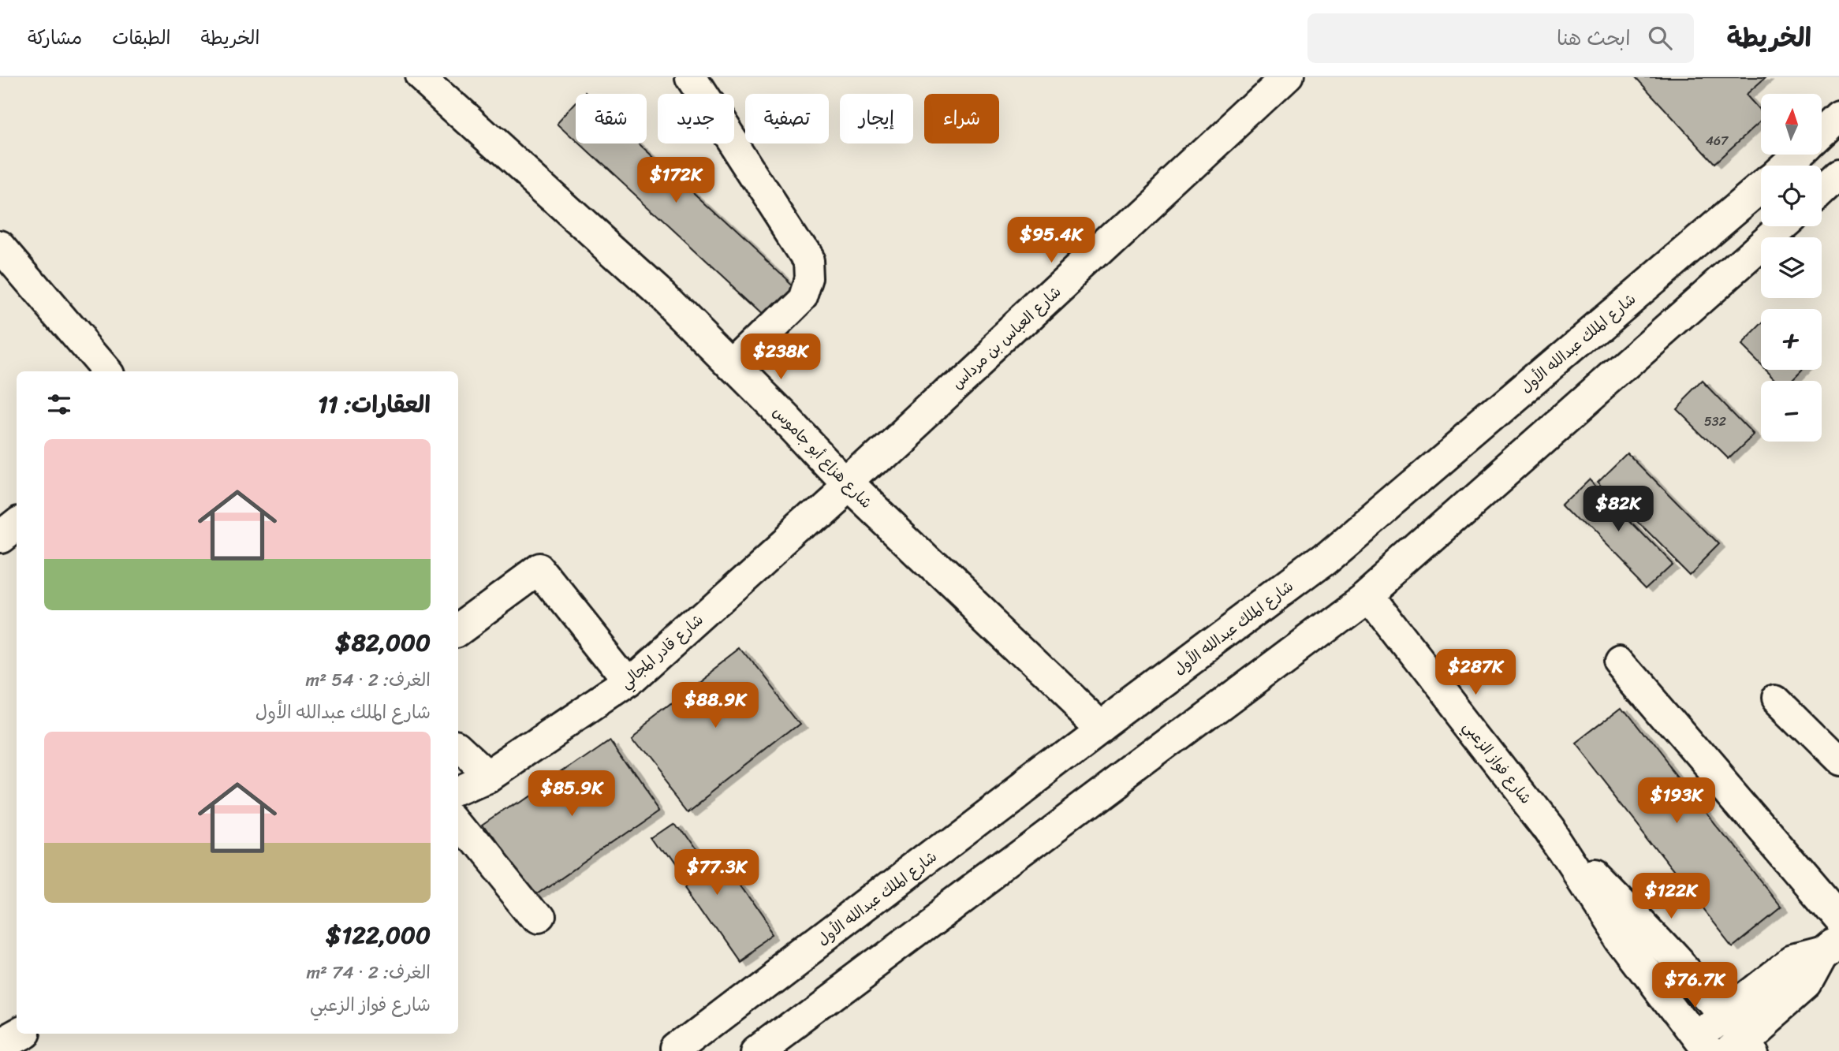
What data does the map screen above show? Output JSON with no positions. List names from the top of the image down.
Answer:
{
  "streets": {
    "street": [
      "شارع العباس بن مرداس",
      "شارع الملك عبدالله الأول",
      "شارع هزاع أبو جاموس",
      "شارع قادر المجالي",
      "شارع فواز الزعبي"
    ]
  },
  "crossings": [
    ["شارع العباس بن مرداس", "شارع هزاع أبو جاموس"],
    ["شارع العباس بن مرداس", "شارع قادر المجالي"],
    ["شارع الملك عبدالله الأول", "شارع هزاع أبو جاموس"],
    ["شارع هزاع أبو جاموس", "شارع قادر المجالي"]
  ],
  "house_numbers": ["467", "532"],
  "north": "top",
  "page": {
    "header": "الخريطة",
    "search": "ابحث هنا",
    "nav": ["الخريطة", "الطبقات", "مشاركة"],
    "map_buttons": ["+", "−"],
    "chip": [
      "شراء",
      "إيجار",
      "تصفية",
      "جديد",
      "شقة"
    ],
    "price": [
      "$172K",
      "$95.4K",
      "$238K",
      "$82K",
      "$287K",
      "$88.9K",
      "$85.9K",
      "$193K",
      "$77.3K",
      "$122K",
      "$76.7K"
    ],
    "heading": "العقارات: 11",
    "list": [
      {
        "name": "$82,000",
        "note": "الغرف: 2 · 54 m² · شارع الملك عبدالله الأول"
      },
      {
        "name": "$122,000",
        "note": "الغرف: 2 · 74 m² · شارع فواز الزعبي"
      }
    ]
  }
}
